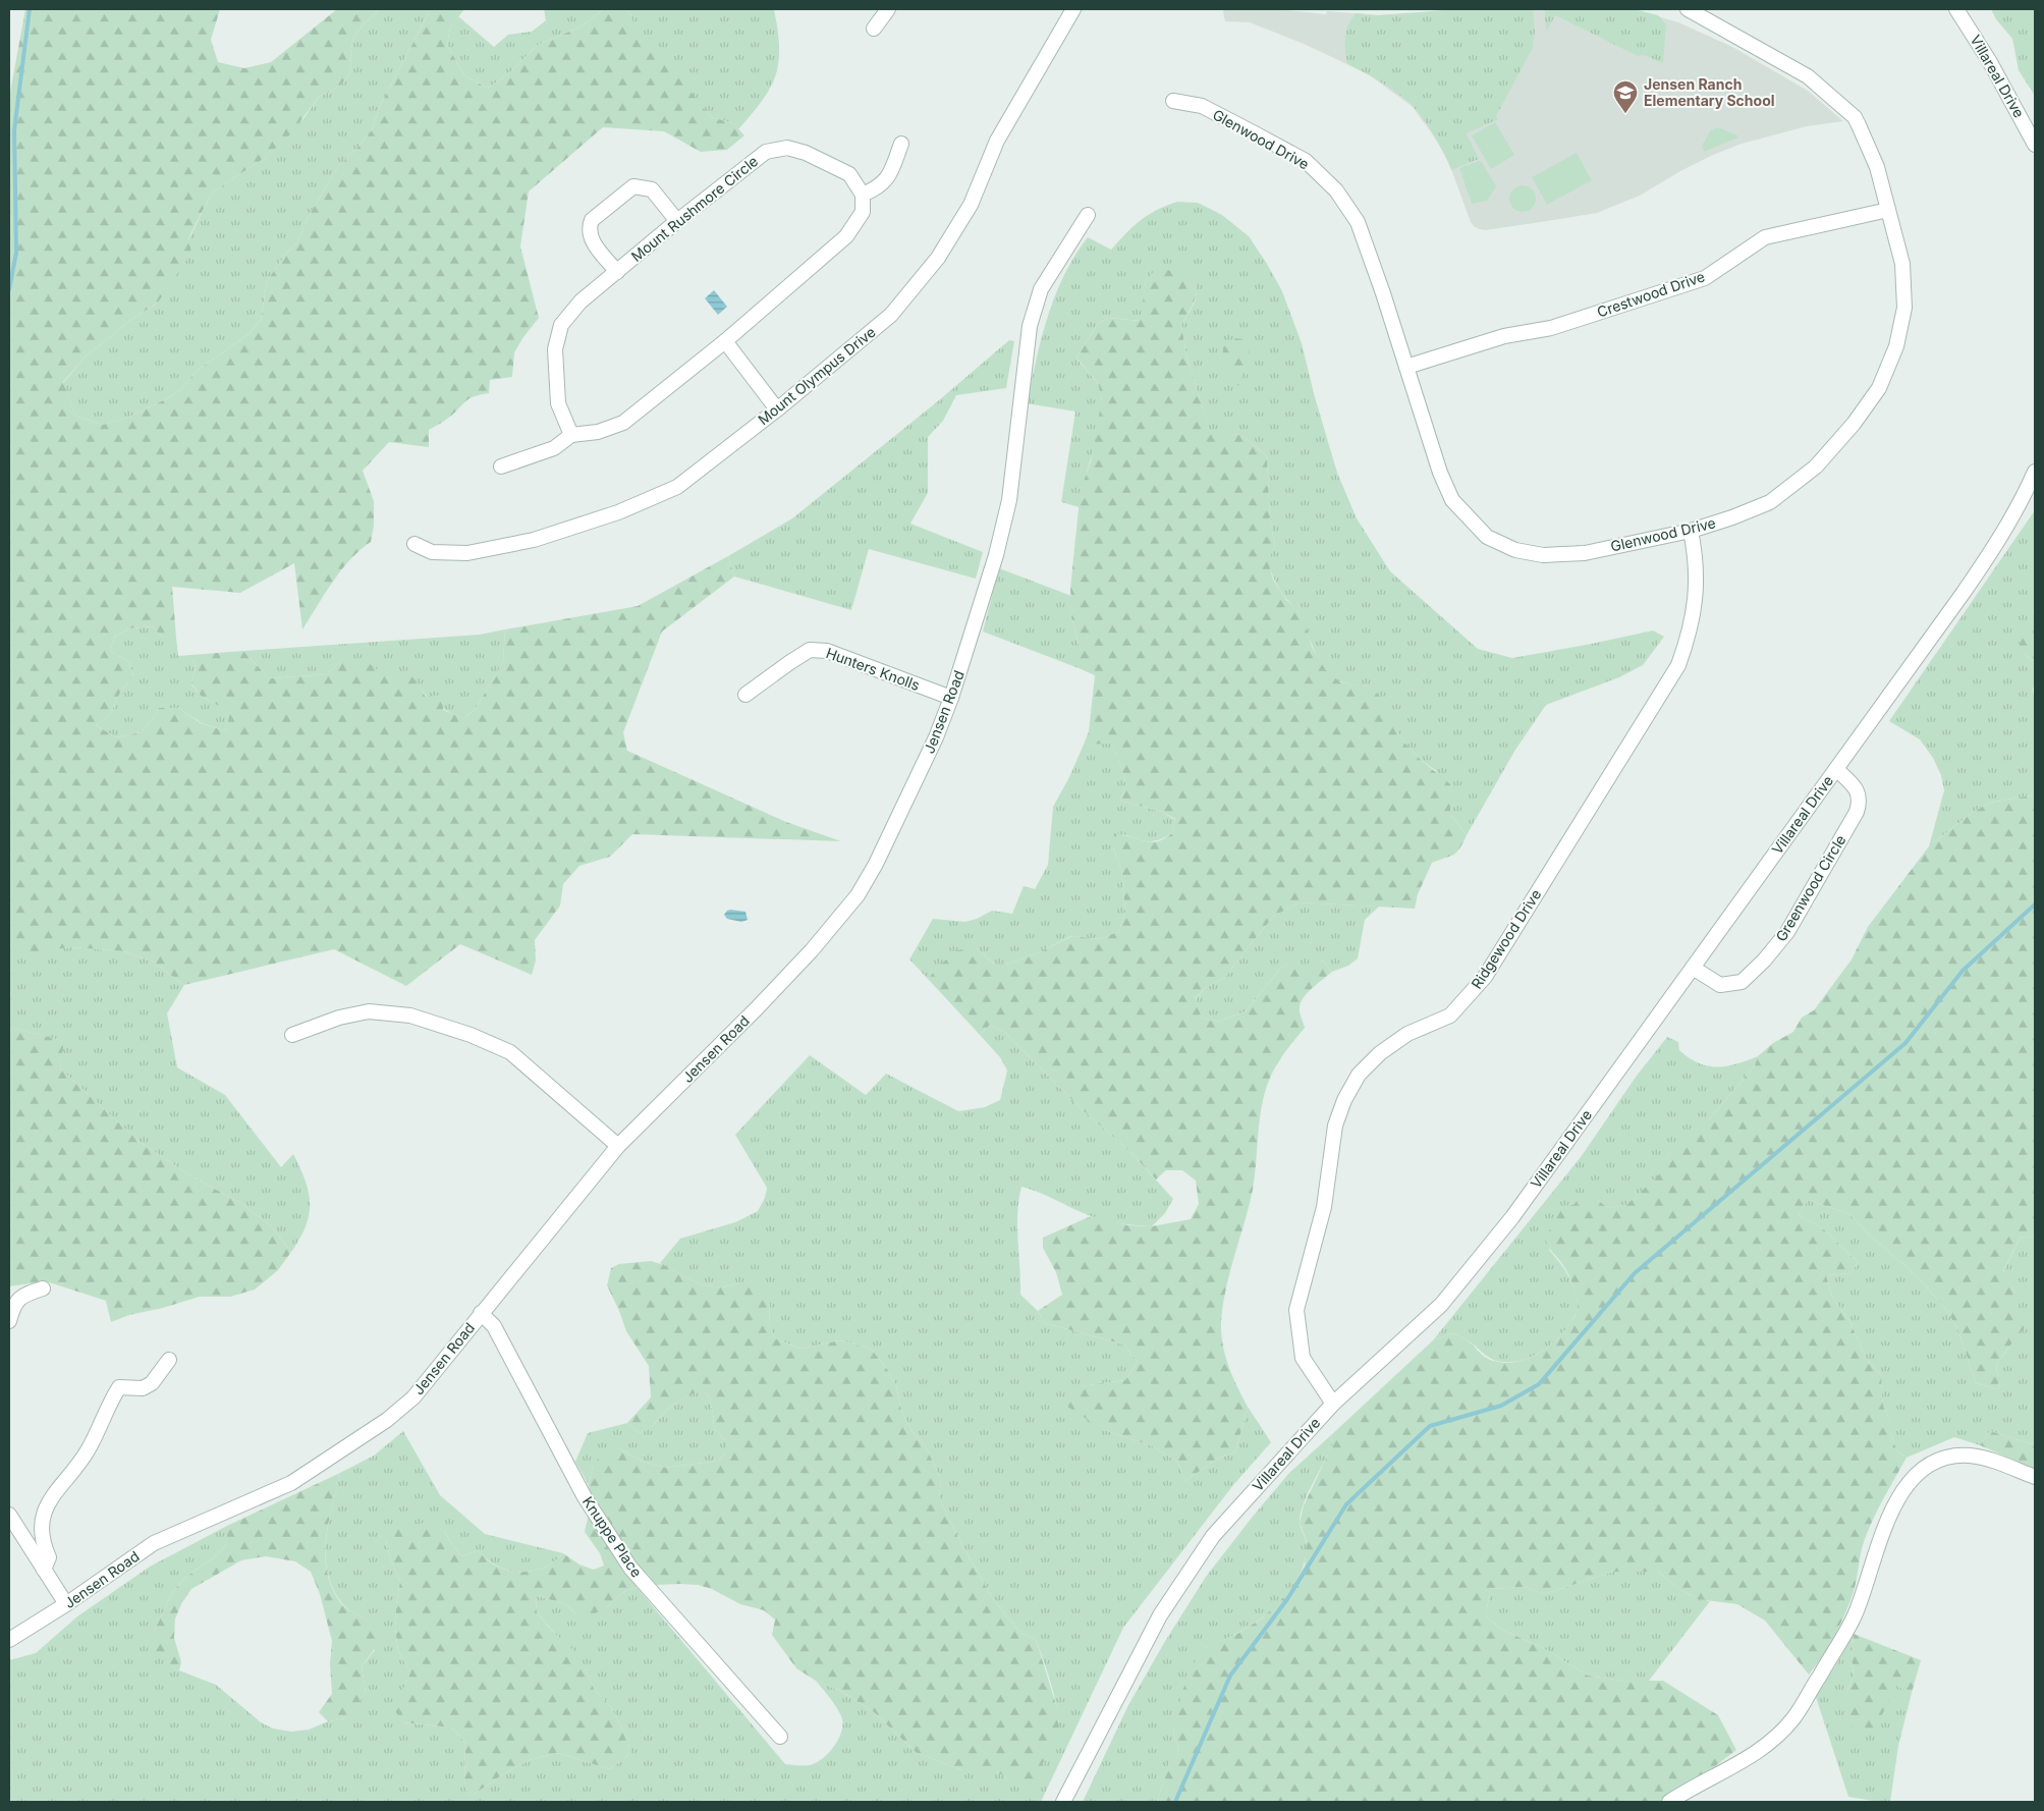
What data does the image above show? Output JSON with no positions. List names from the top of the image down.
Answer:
{
  "streets": {
    "street": [
      "Villareal Drive",
      "Glenwood Drive",
      "Mount Rushmore Circle",
      "Crestwood Drive",
      "Mount Olympus Drive",
      "Hunters Knolls",
      "Jensen Road",
      "Greenwood Circle",
      "Ridgewood Drive",
      "Knuppe Place"
    ]
  },
  "crossings": [
    ["Villareal Drive", "Greenwood Circle"],
    ["Villareal Drive", "Ridgewood Drive"],
    ["Glenwood Drive", "Crestwood Drive"],
    ["Glenwood Drive", "Ridgewood Drive"],
    ["Hunters Knolls", "Jensen Road"],
    ["Jensen Road", "Knuppe Place"]
  ],
  "places": {
    "school or university": ["Jensen Ranch Elementary School"]
  }
}
